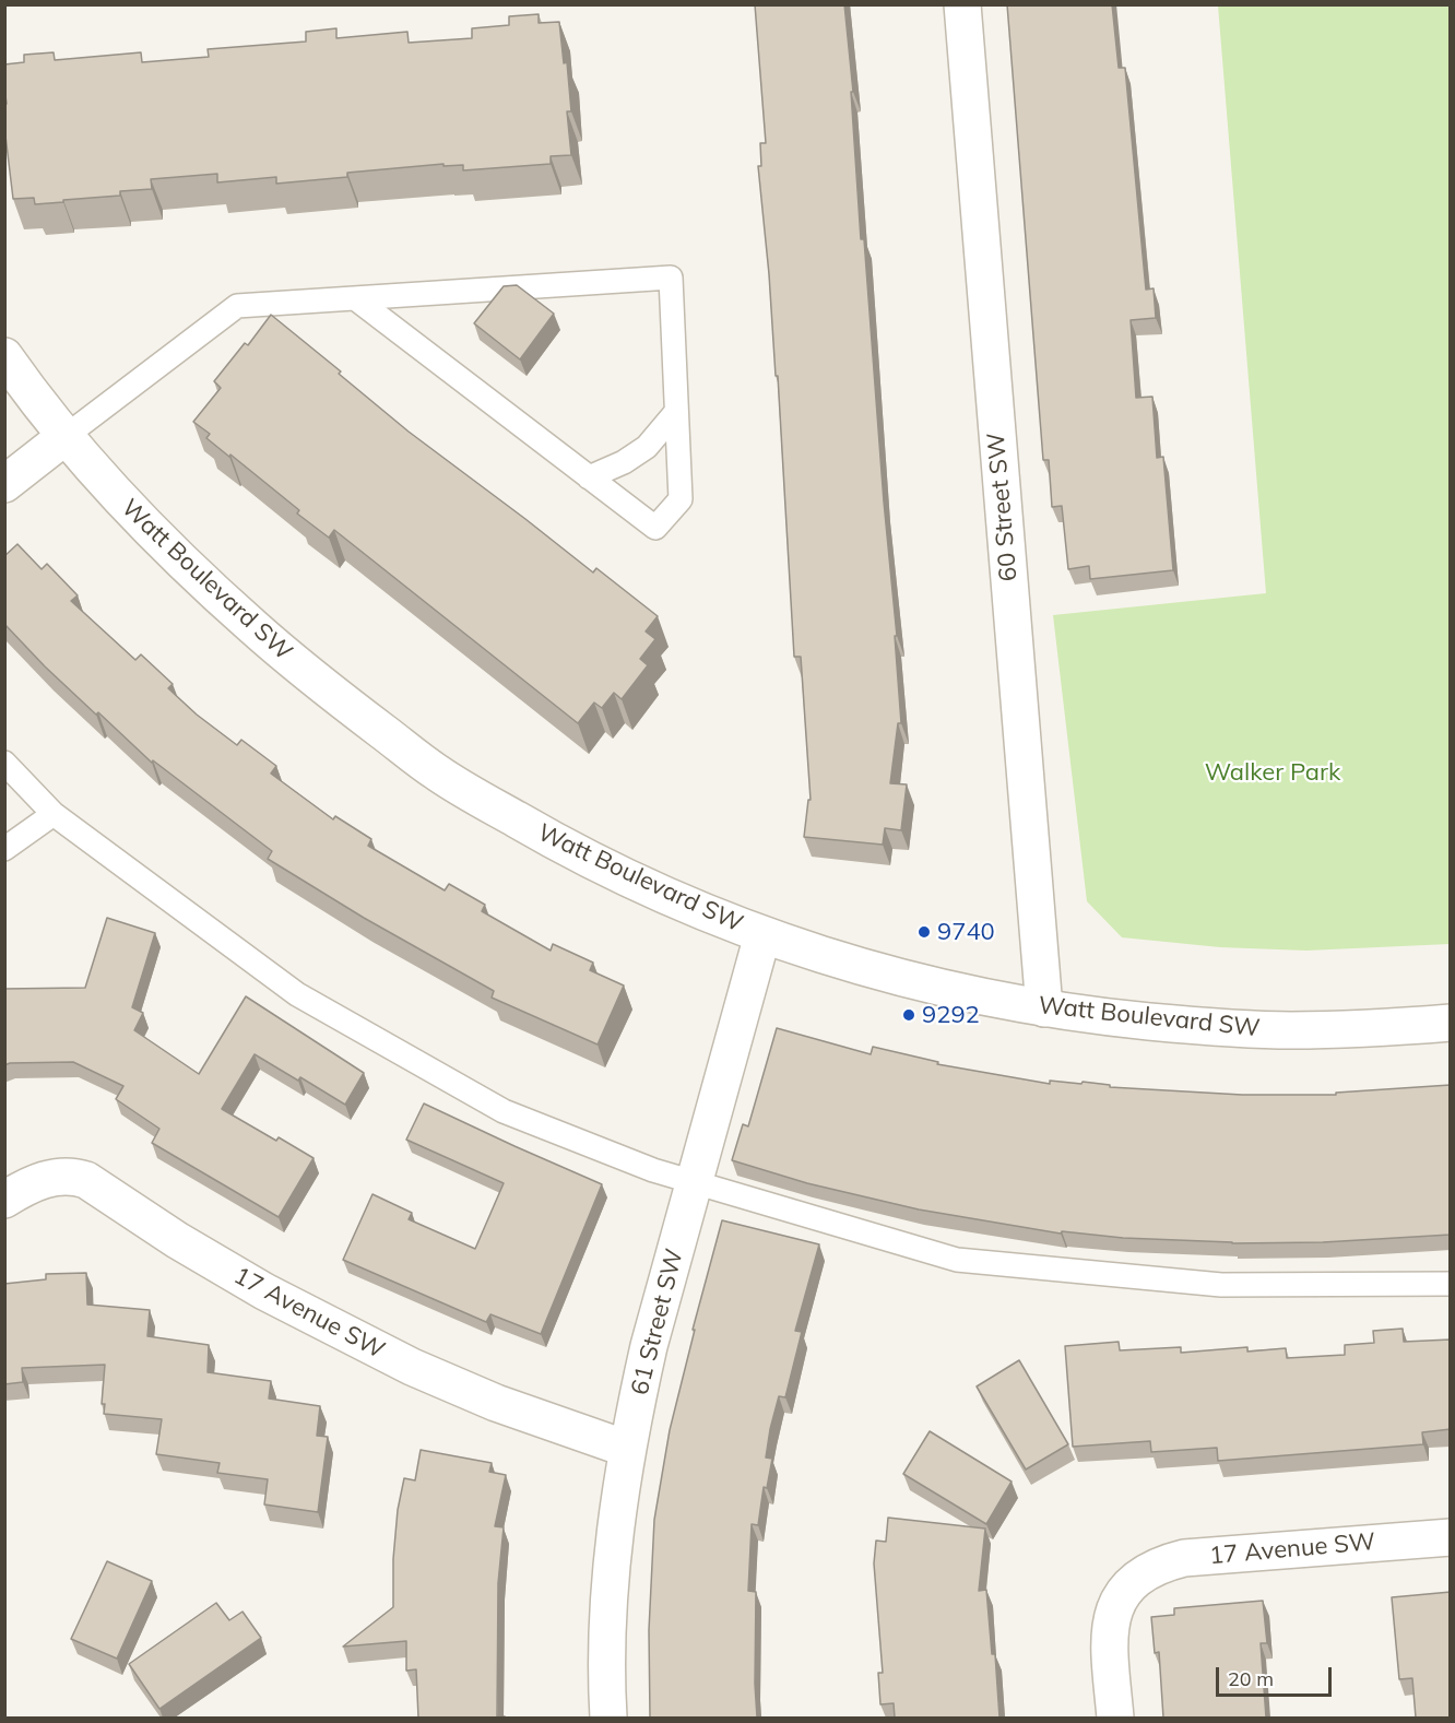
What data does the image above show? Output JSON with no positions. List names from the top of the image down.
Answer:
{
  "streets": {
    "street": [
      "60 Street SW",
      "Watt Boulevard SW",
      "17 Avenue SW",
      "61 Street SW"
    ]
  },
  "crossings": [
    ["60 Street SW", "Watt Boulevard SW"],
    ["Watt Boulevard SW", "61 Street SW"],
    ["17 Avenue SW", "61 Street SW"]
  ],
  "parks": ["Walker Park"],
  "places": ["9740", "9292"],
  "scale_bar": "20 m"
}
